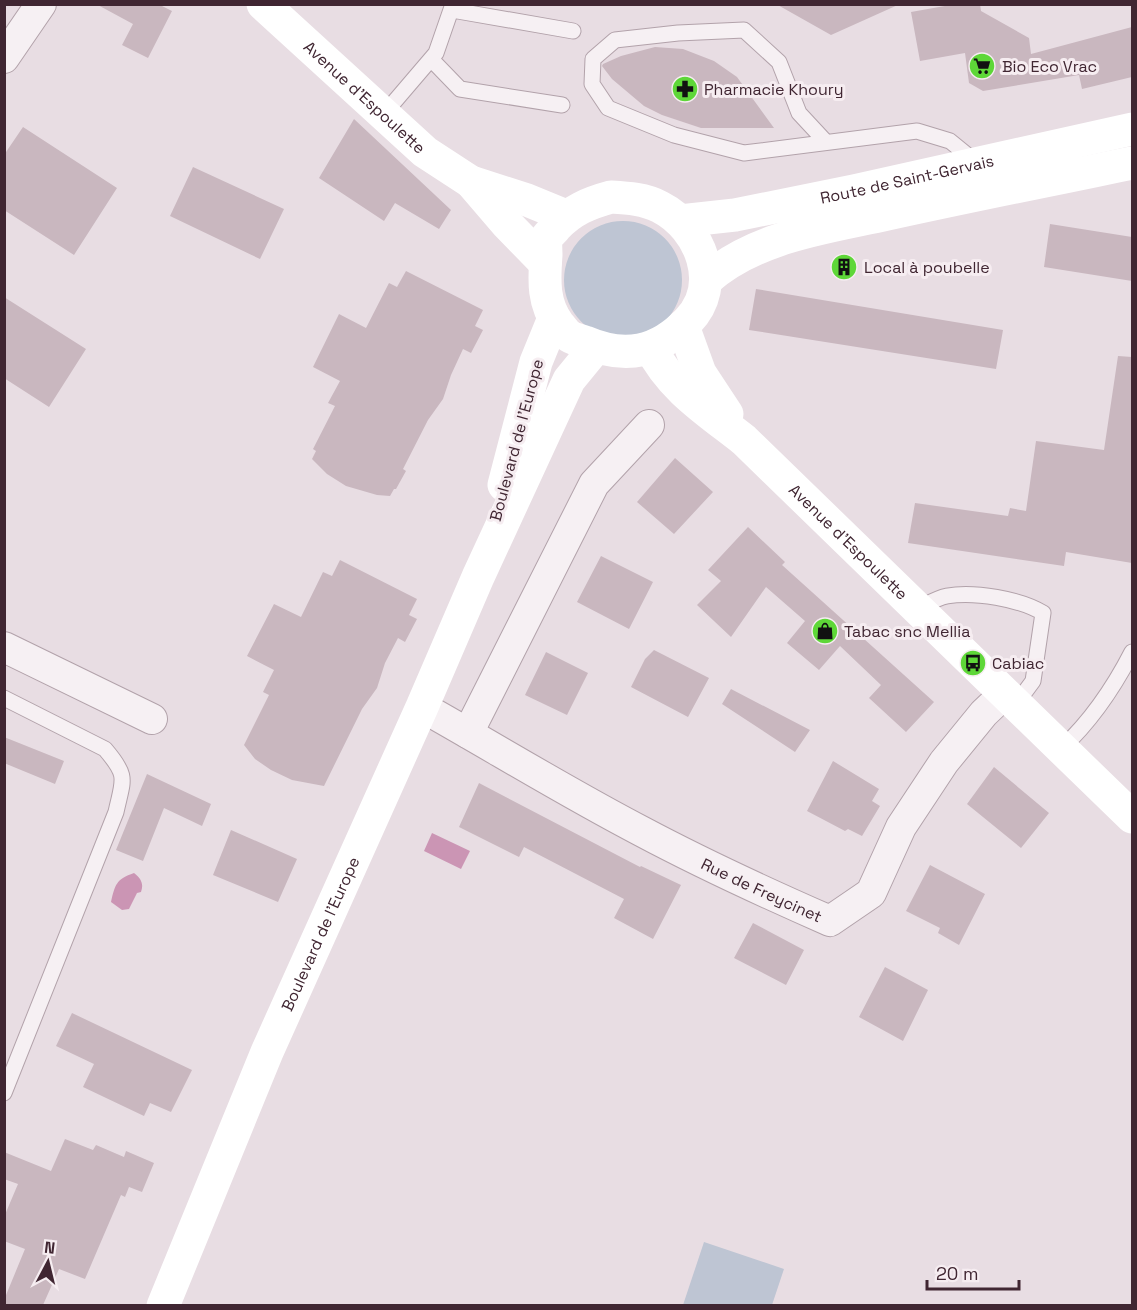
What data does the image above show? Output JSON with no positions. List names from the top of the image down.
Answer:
{
  "streets": {
    "main road": ["Avenue d'Espoulette", "Route de Saint-Gervais", "Boulevard de l'Europe"],
    "street": ["Rue de Freycinet"]
  },
  "crossings": [
    ["Avenue d'Espoulette", "Route de Saint-Gervais"],
    ["Avenue d'Espoulette", "Boulevard de l'Europe"],
    ["Avenue d'Espoulette", "Rue de Freycinet"],
    ["Route de Saint-Gervais", "Boulevard de l'Europe"],
    ["Boulevard de l'Europe", "Rue de Freycinet"]
  ],
  "places": {
    "supermarket": ["Bio Eco Vrac"],
    "pharmacy": ["Pharmacie Khoury"],
    "building": ["Local à poubelle"],
    "shop": ["Tabac snc Mellia"],
    "bus stop": ["Cabiac"]
  },
  "scale_bar": "20 m",
  "north": "top"
}
